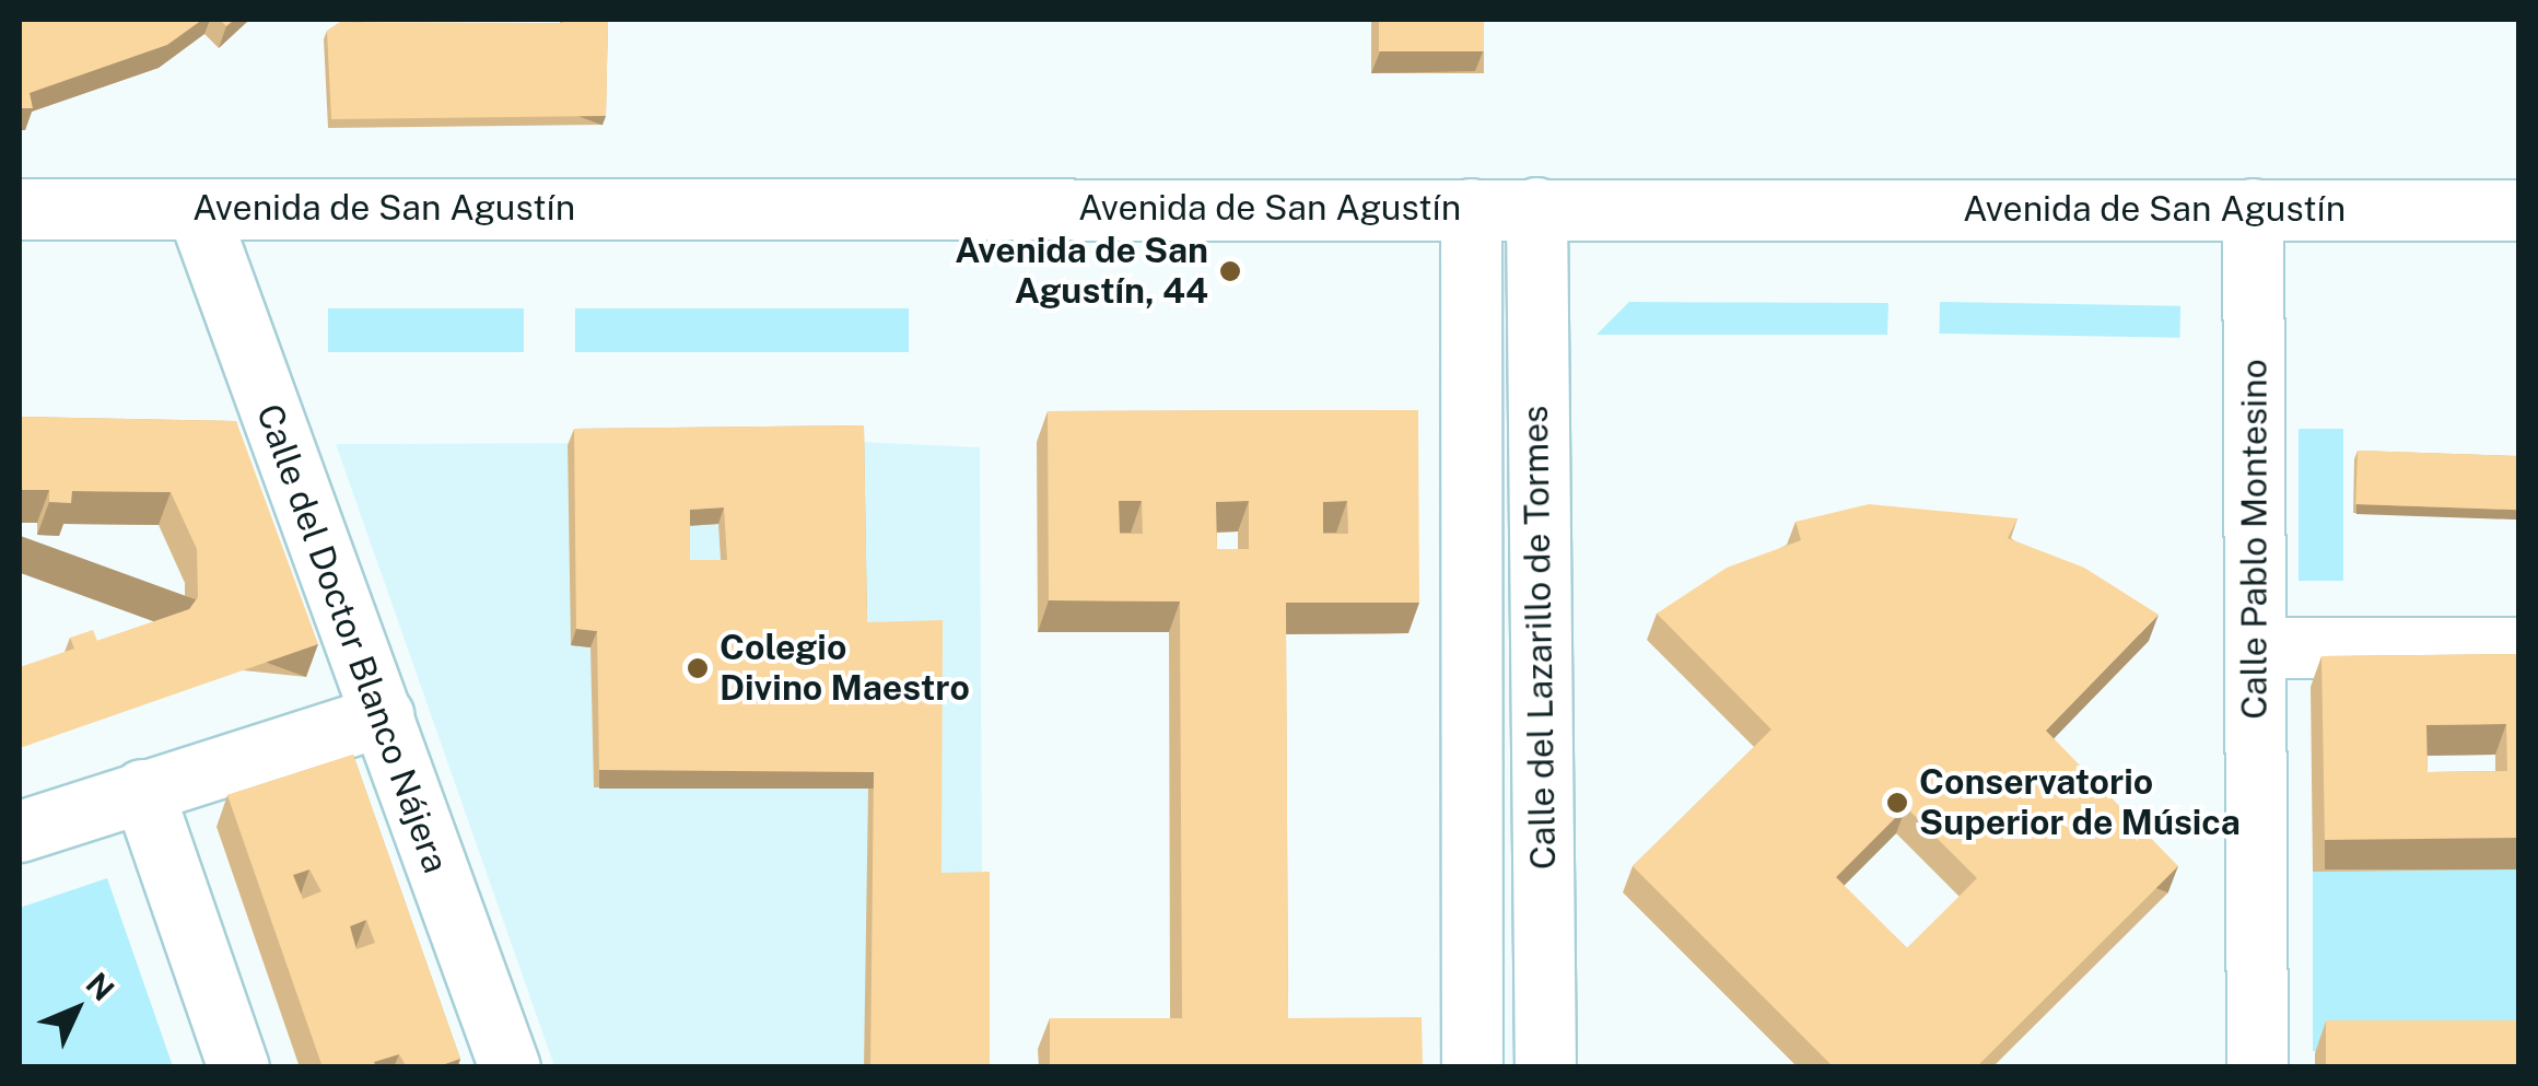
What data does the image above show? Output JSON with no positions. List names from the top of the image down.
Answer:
{
  "streets": {
    "main road": [
      "Avenida de San Agustín",
      "Calle Pablo Montesino",
      "Calle del Lazarillo de Tormes",
      "Calle del Doctor Blanco Nájera"
    ]
  },
  "crossings": [
    ["Avenida de San Agustín", "Calle Pablo Montesino"],
    ["Avenida de San Agustín", "Calle del Lazarillo de Tormes"],
    ["Avenida de San Agustín", "Calle del Doctor Blanco Nájera"]
  ],
  "places": ["Avenida de San Agustín, 44", "Colegio Divino Maestro", "Conservatorio Superior de Música"],
  "north": "top right"
}
